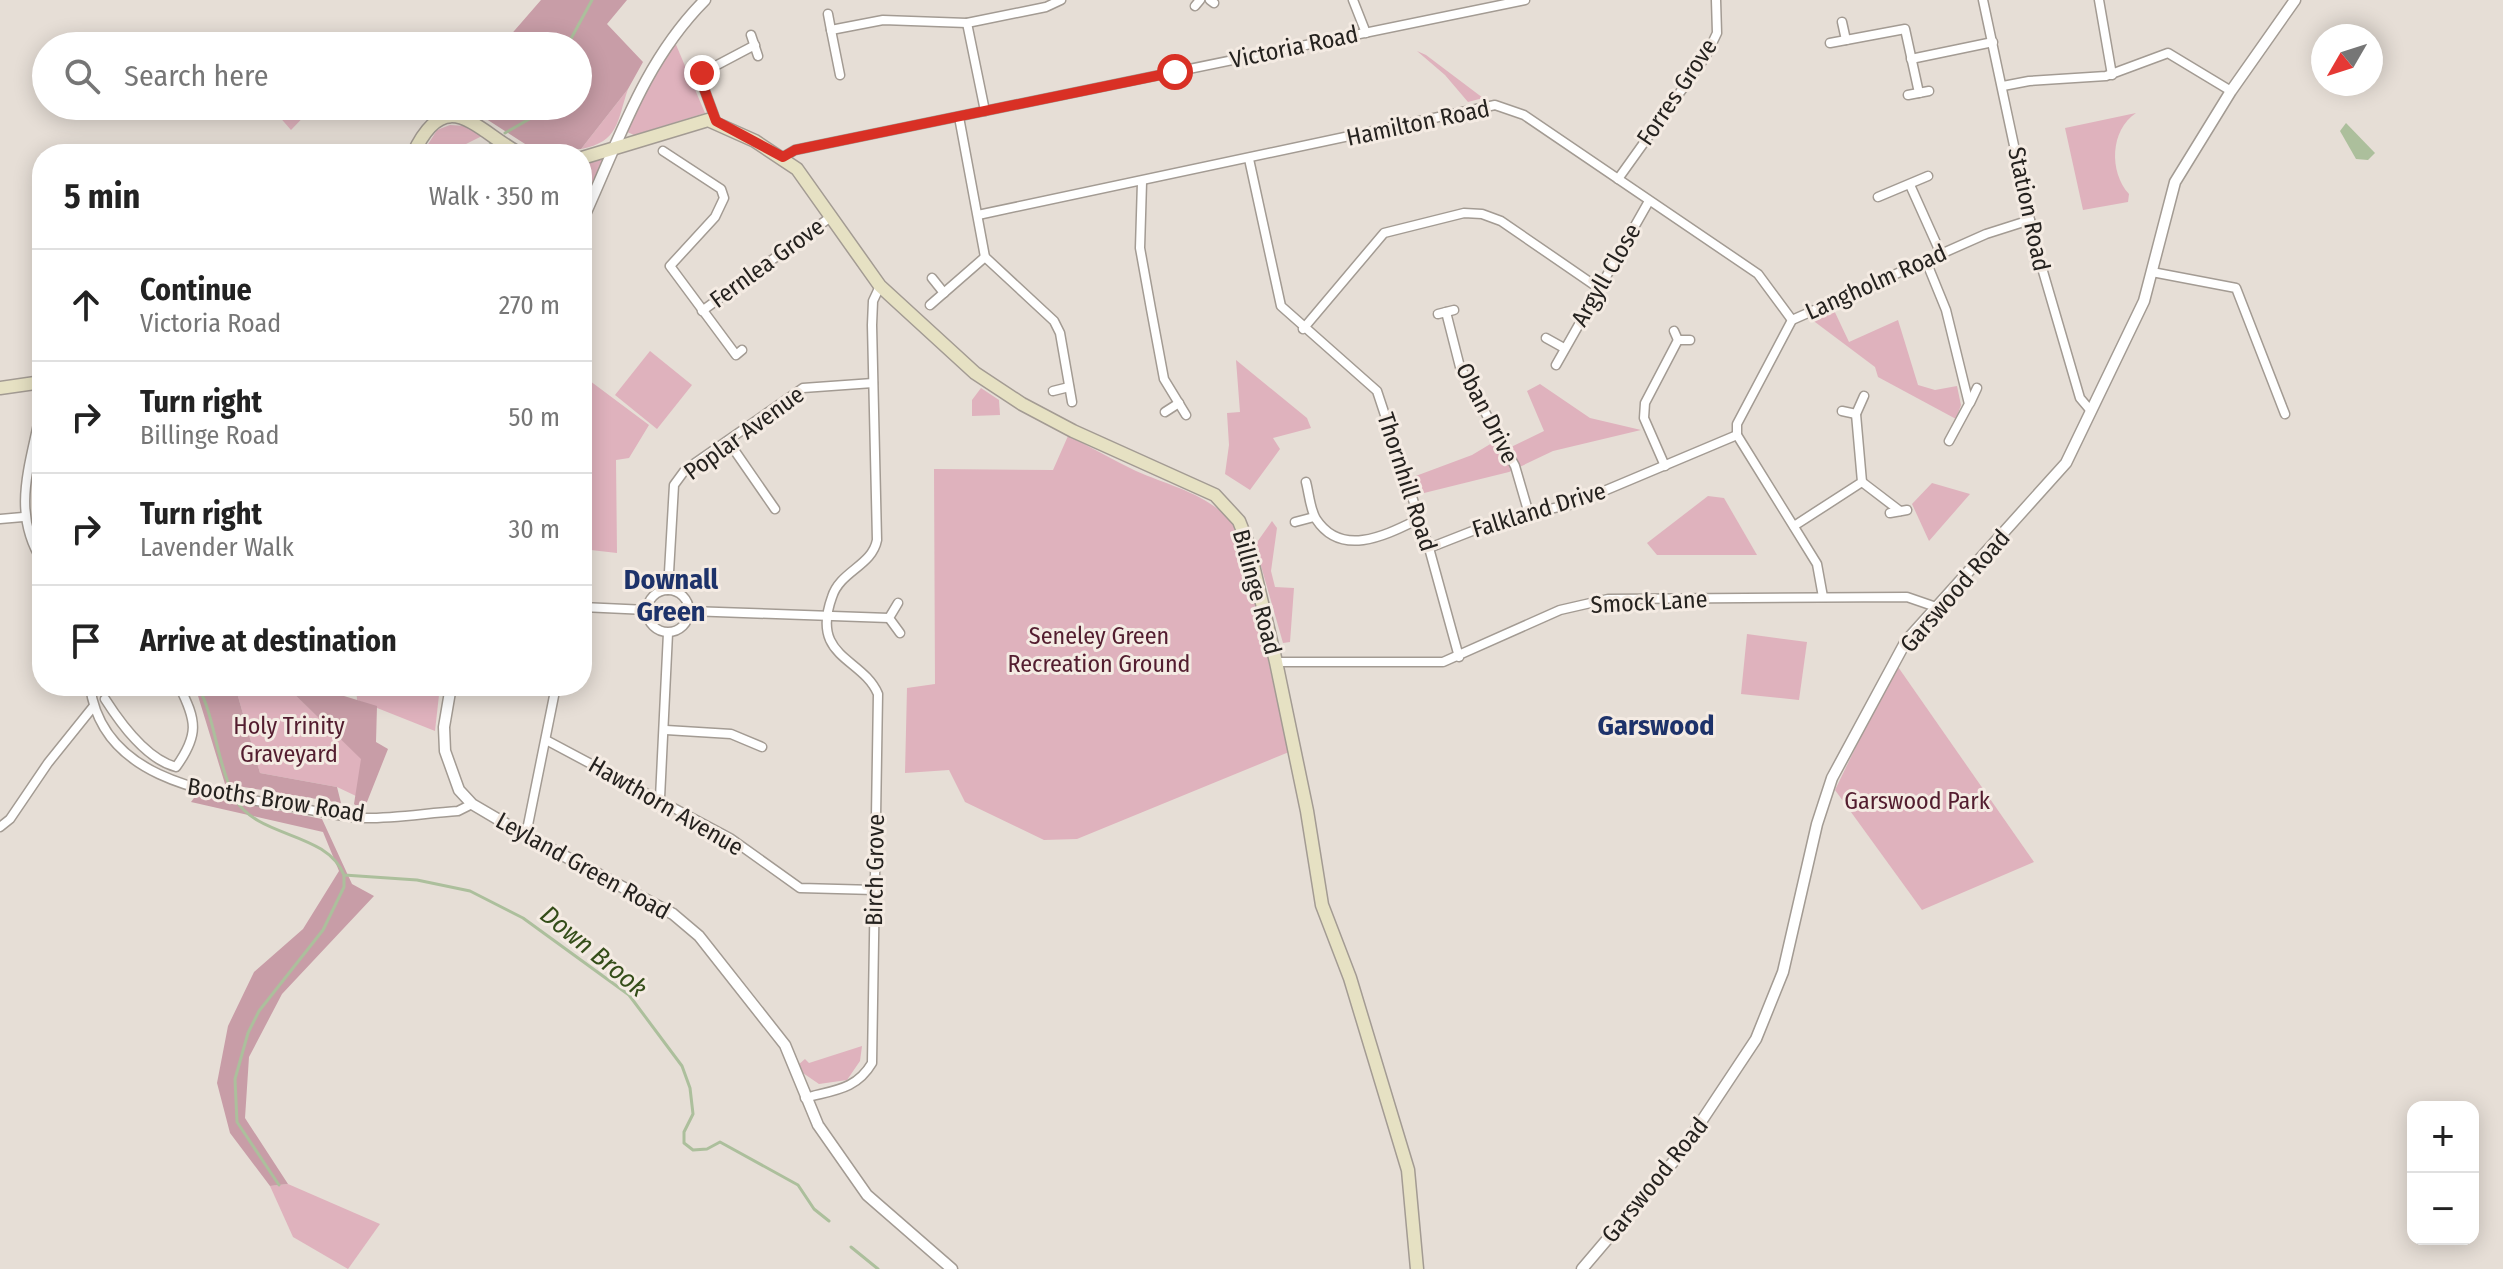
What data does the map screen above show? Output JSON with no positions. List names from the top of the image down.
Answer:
{
  "streets": {
    "main road": ["Billinge Road"],
    "street": [
      "Victoria Road",
      "Forres Grove",
      "Hamilton Road",
      "Station Road",
      "Fernlea Grove",
      "Argyll Close",
      "Langholm Road",
      "Oban Drive",
      "Poplar Avenue",
      "Thornhill Road",
      "Falkland Drive",
      "Garswood Road",
      "Smock Lane",
      "Booths Brow Road",
      "Hawthorn Avenue",
      "Leyland Green Road",
      "Birch Grove"
    ]
  },
  "crossings": [
    ["Victoria Road", "Billinge Road"],
    ["Forres Grove", "Hamilton Road"],
    ["Hamilton Road", "Argyll Close"],
    ["Hamilton Road", "Langholm Road"],
    ["Hamilton Road", "Thornhill Road"],
    ["Station Road", "Langholm Road"],
    ["Station Road", "Garswood Road"],
    ["Fernlea Grove", "Billinge Road"],
    ["Langholm Road", "Falkland Drive"],
    ["Oban Drive", "Falkland Drive"],
    ["Thornhill Road", "Falkland Drive"],
    ["Thornhill Road", "Smock Lane"],
    ["Garswood Road", "Smock Lane"],
    ["Billinge Road", "Smock Lane"],
    ["Booths Brow Road", "Leyland Green Road"],
    ["Hawthorn Avenue", "Birch Grove"],
    ["Leyland Green Road", "Birch Grove"]
  ],
  "districts": ["Downall Green", "Garswood"],
  "water": ["Down Brook"],
  "parks": ["Seneley Green Recreation Ground", "Holy Trinity Graveyard", "Garswood Park"],
  "north": "bottom left",
  "page": {
    "search": "Search here",
    "heading": ["5 min", "Walk · 350 m"],
    "list": [
      ["Continue", "Victoria Road", "270 m"],
      ["Turn right", "Billinge Road", "50 m"],
      ["Turn right", "Lavender Walk", "30 m"],
      "Arrive at destination"
    ],
    "map_buttons": ["+", "−"]
  }
}
